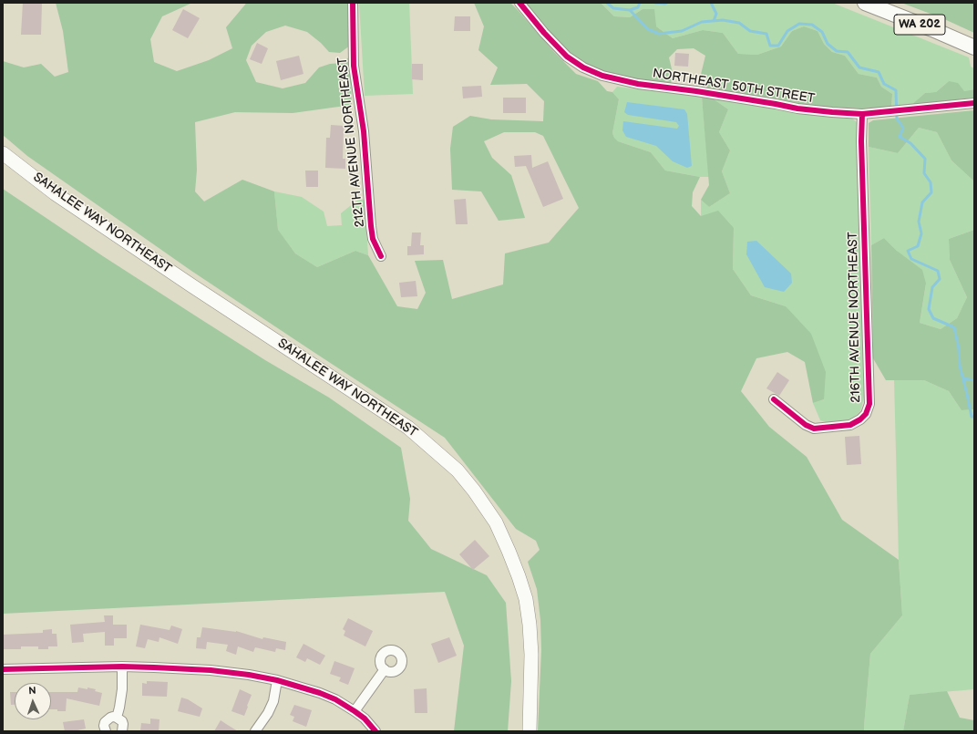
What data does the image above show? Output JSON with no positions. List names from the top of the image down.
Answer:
{
  "streets": {
    "main road": ["WA 202", "SAHALEE WAY NORTHEAST"],
    "street": ["NORTHEAST 50TH STREET", "212TH AVENUE NORTHEAST", "216TH AVENUE NORTHEAST"]
  },
  "crossings": [
    ["NORTHEAST 50TH STREET", "216TH AVENUE NORTHEAST"]
  ],
  "north": "top"
}
